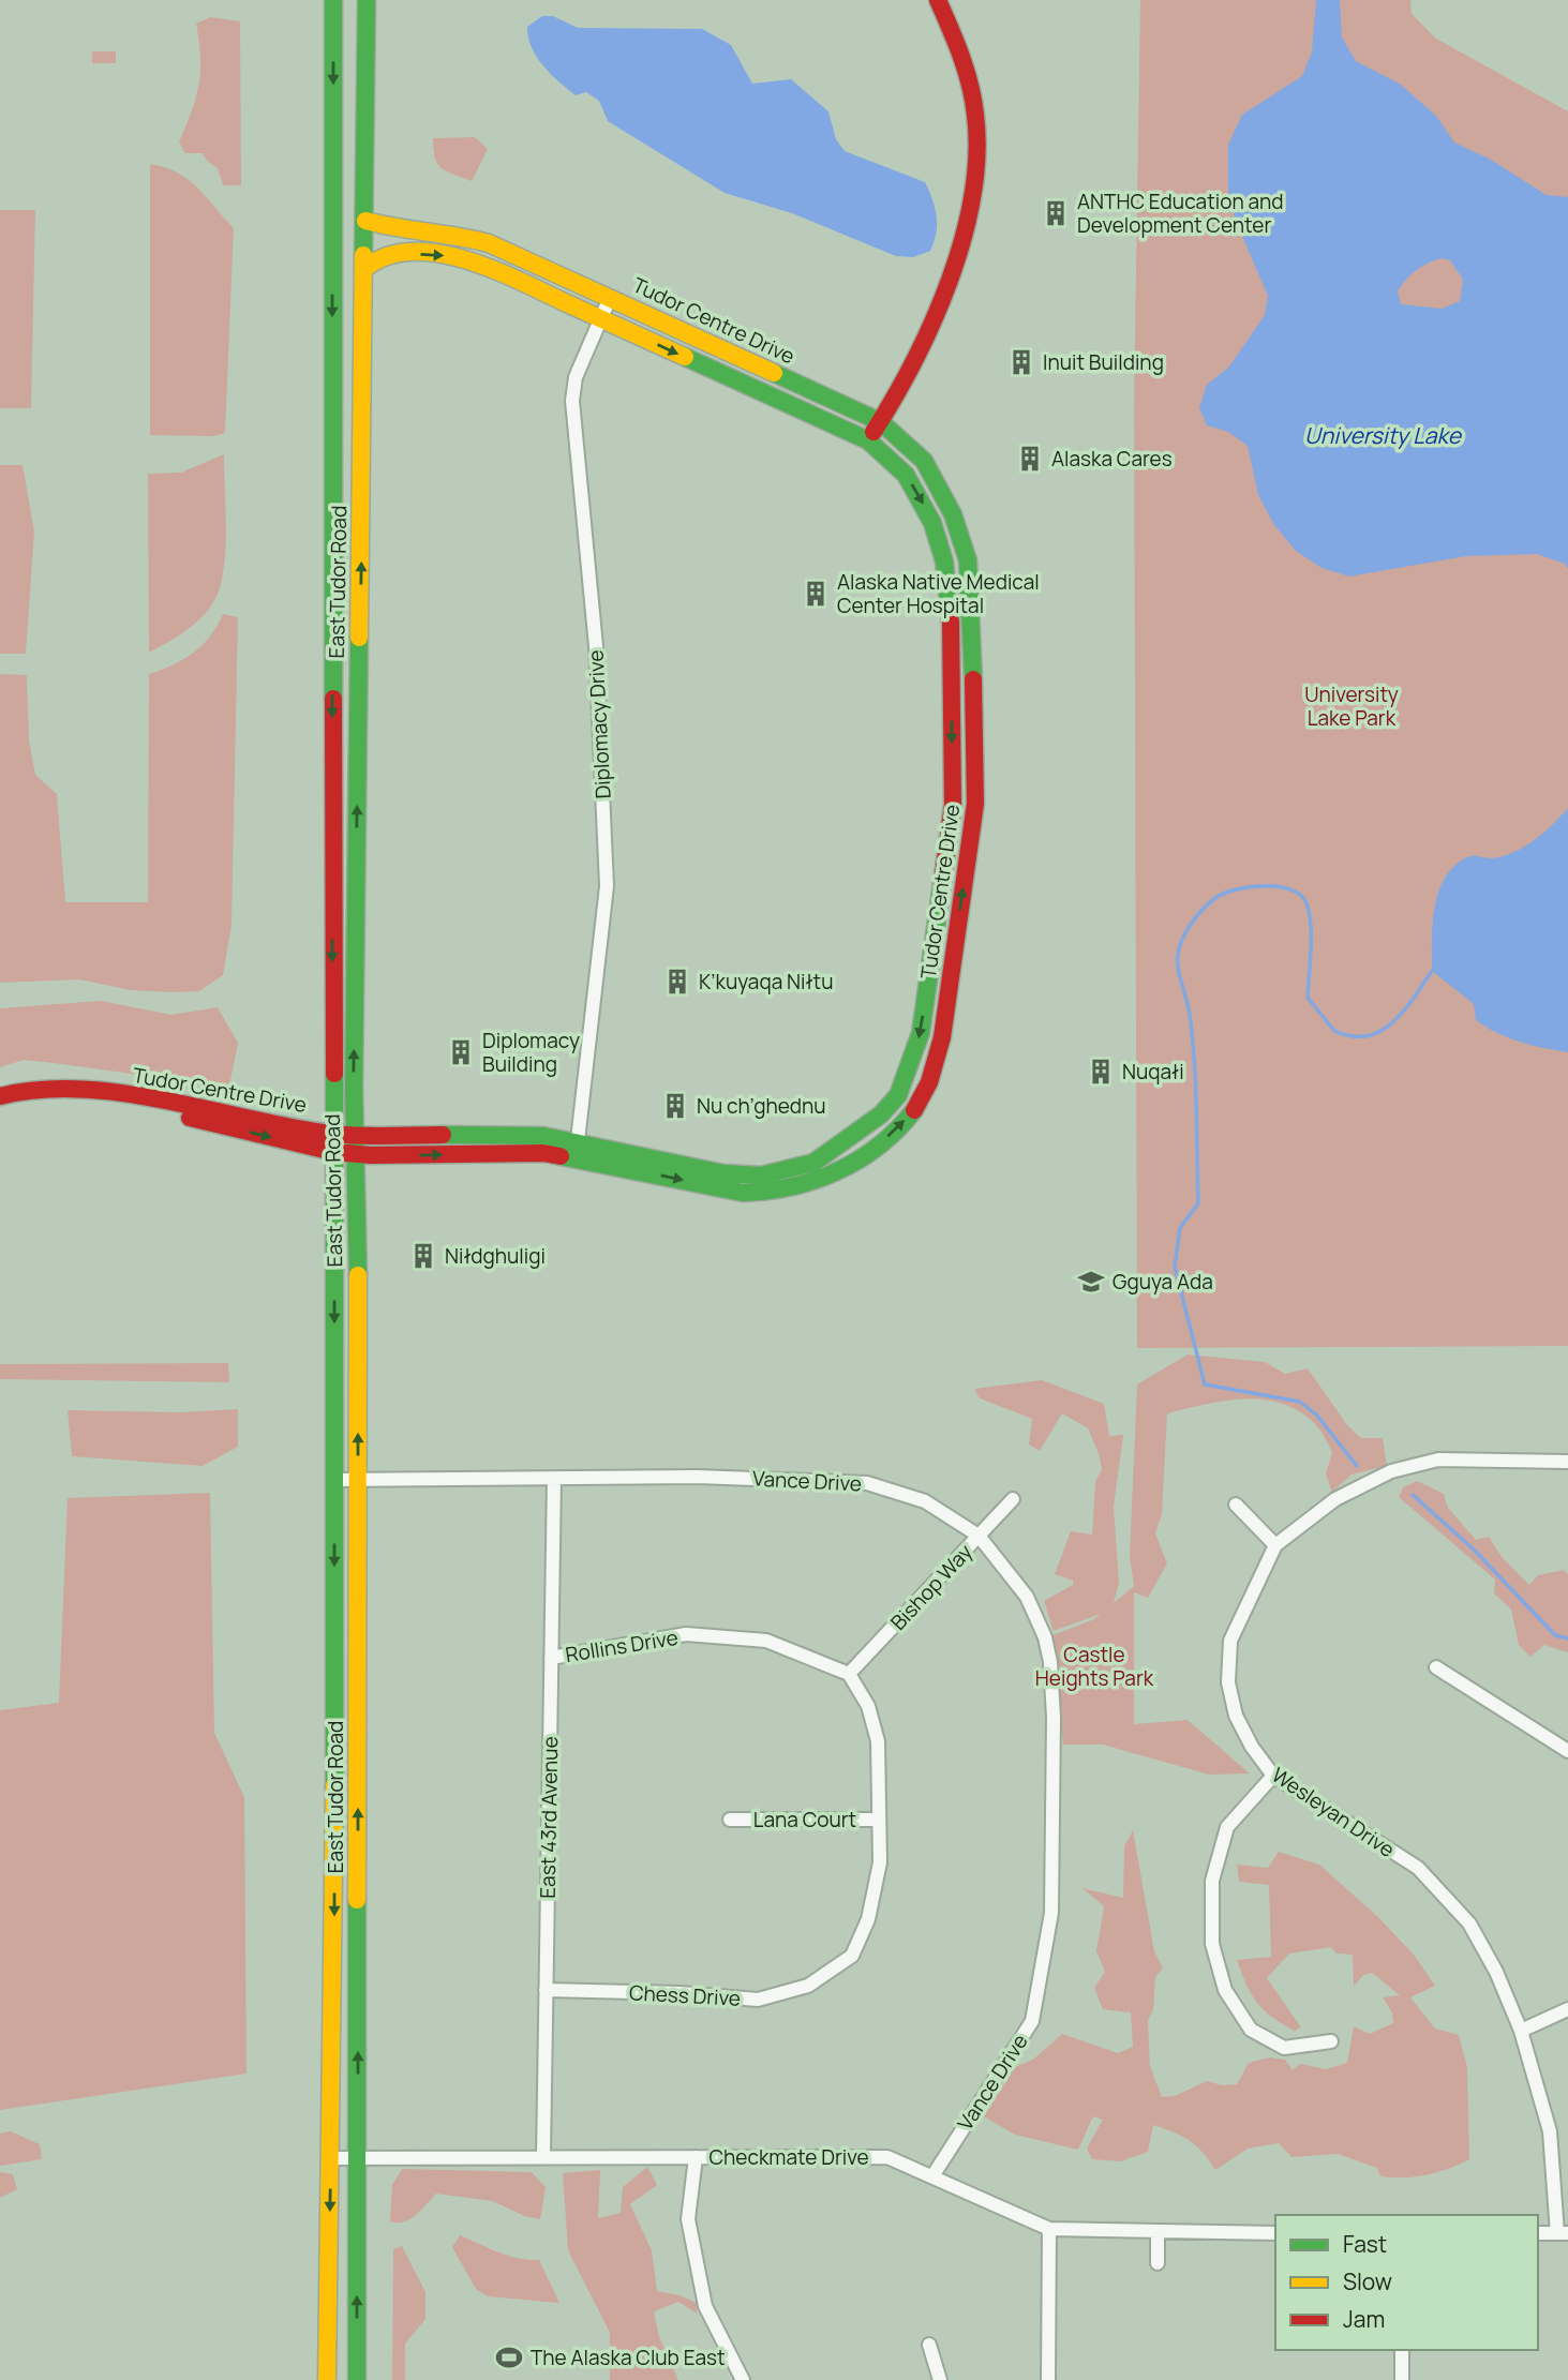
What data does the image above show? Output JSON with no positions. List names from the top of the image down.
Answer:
{
  "streets": {
    "street": [
      "Tudor Centre Drive",
      "East Tudor Road",
      "Diplomacy Drive",
      "Vance Drive",
      "Bishop Way",
      "Rollins Drive",
      "Wesleyan Drive",
      "East 43rd Avenue",
      "Lana Court",
      "Chess Drive",
      "Checkmate Drive"
    ]
  },
  "crossings": [
    ["Tudor Centre Drive", "East Tudor Road"],
    ["Tudor Centre Drive", "Diplomacy Drive"],
    ["East Tudor Road", "Vance Drive"],
    ["East Tudor Road", "Checkmate Drive"],
    ["Vance Drive", "Bishop Way"],
    ["Vance Drive", "East 43rd Avenue"],
    ["Vance Drive", "Checkmate Drive"],
    ["Bishop Way", "Rollins Drive"],
    ["Rollins Drive", "East 43rd Avenue"],
    ["East 43rd Avenue", "Chess Drive"],
    ["East 43rd Avenue", "Checkmate Drive"],
    ["Lana Court", "Chess Drive"]
  ],
  "water": ["University Lake"],
  "parks": ["University Lake Park", "Castle Heights Park"],
  "places": {
    "building": [
      "ANTHC Education and Development Center",
      "Inuit Building",
      "Alaska Cares",
      "Alaska Native Medical Center Hospital",
      "K’kuyaqa Niłtu",
      "Diplomacy Building",
      "Nuqałi",
      "Nu ch’ghednu",
      "Niłdghuligi"
    ],
    "school or university": ["Gguya Ada"],
    "sports": ["The Alaska Club East"]
  },
  "legend": ["Fast", "Slow", "Jam"]
}
